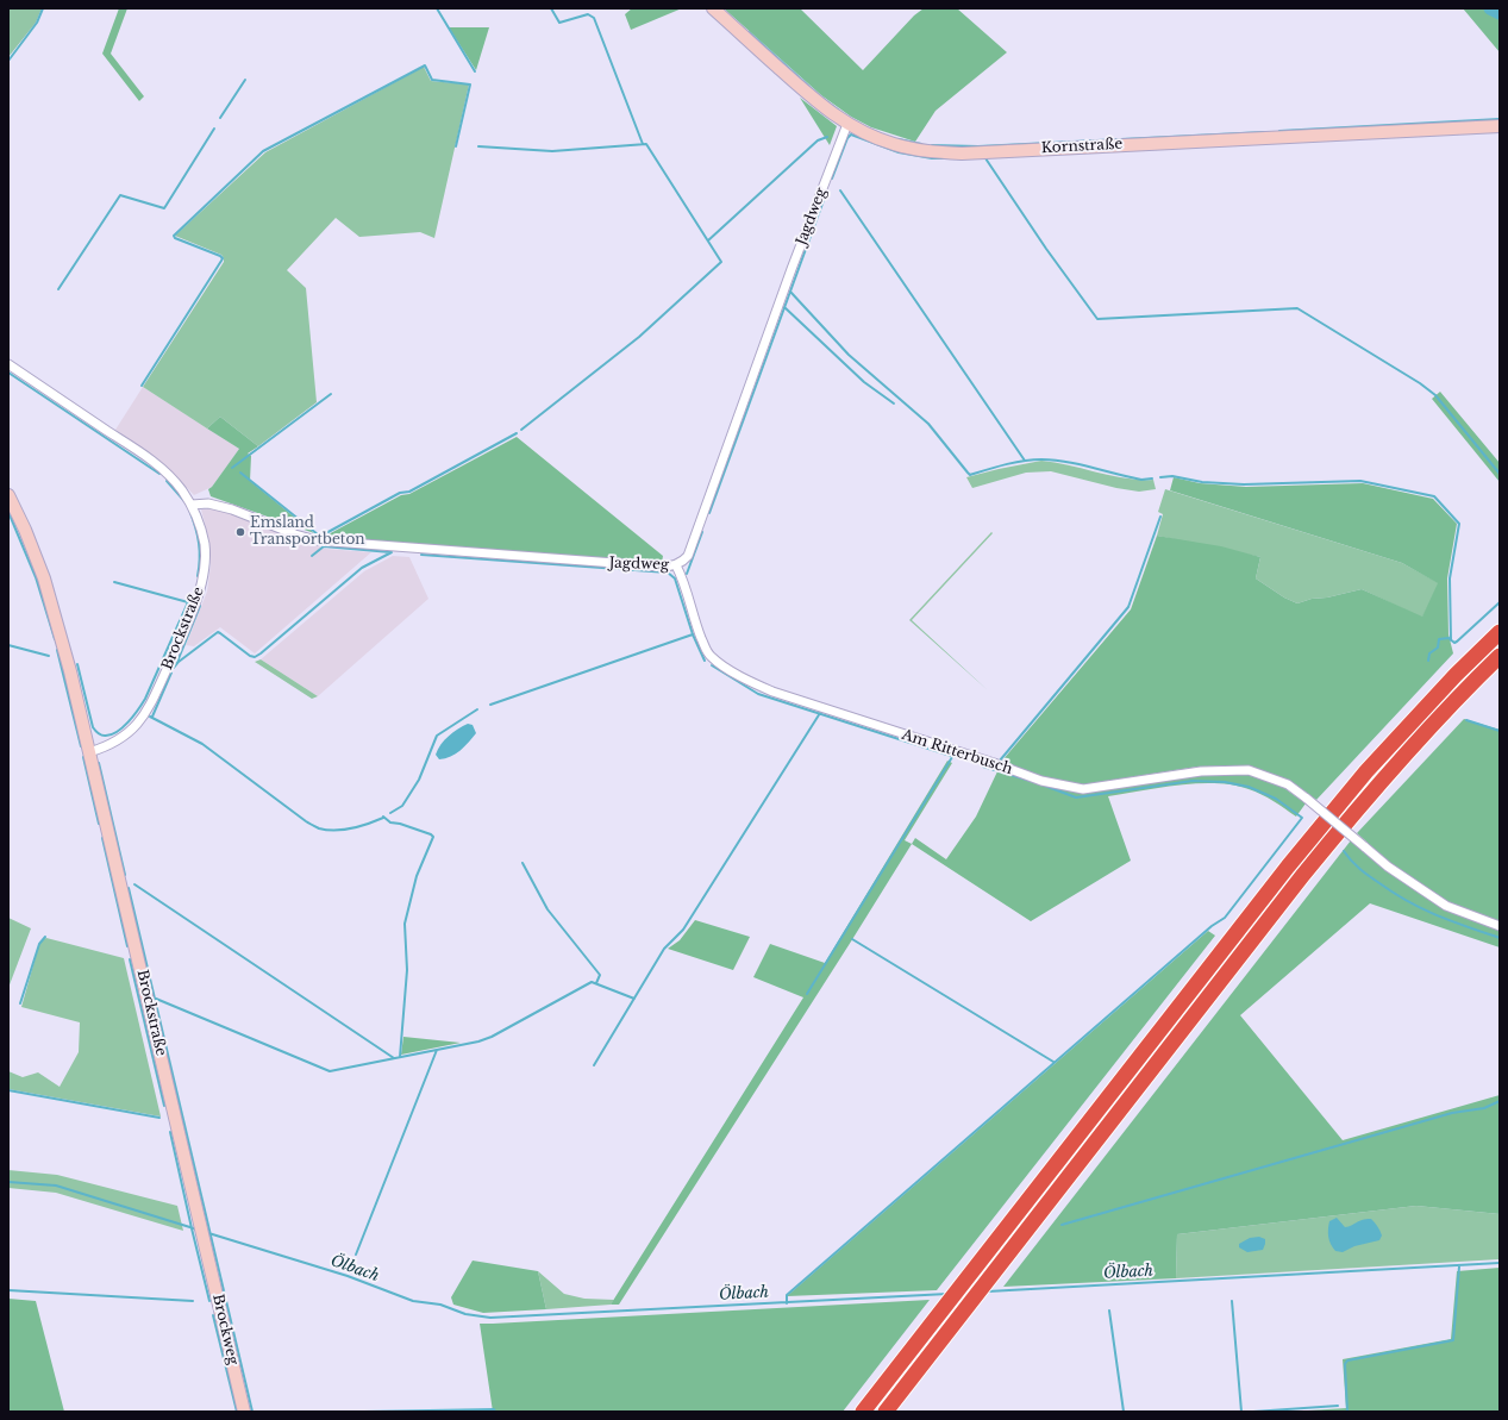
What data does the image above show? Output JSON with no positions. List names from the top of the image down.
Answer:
{
  "streets": {
    "street": [
      "Kornstraße",
      "Jagdweg",
      "Brockstraße",
      "Am Ritterbusch",
      "Brockweg"
    ]
  },
  "crossings": [
    ["Kornstraße", "Jagdweg"],
    ["Jagdweg", "Brockstraße"],
    ["Jagdweg", "Am Ritterbusch"],
    ["Brockstraße", "Brockweg"]
  ],
  "water": ["Ölbach"],
  "places": ["Emsland Transportbeton"]
}
